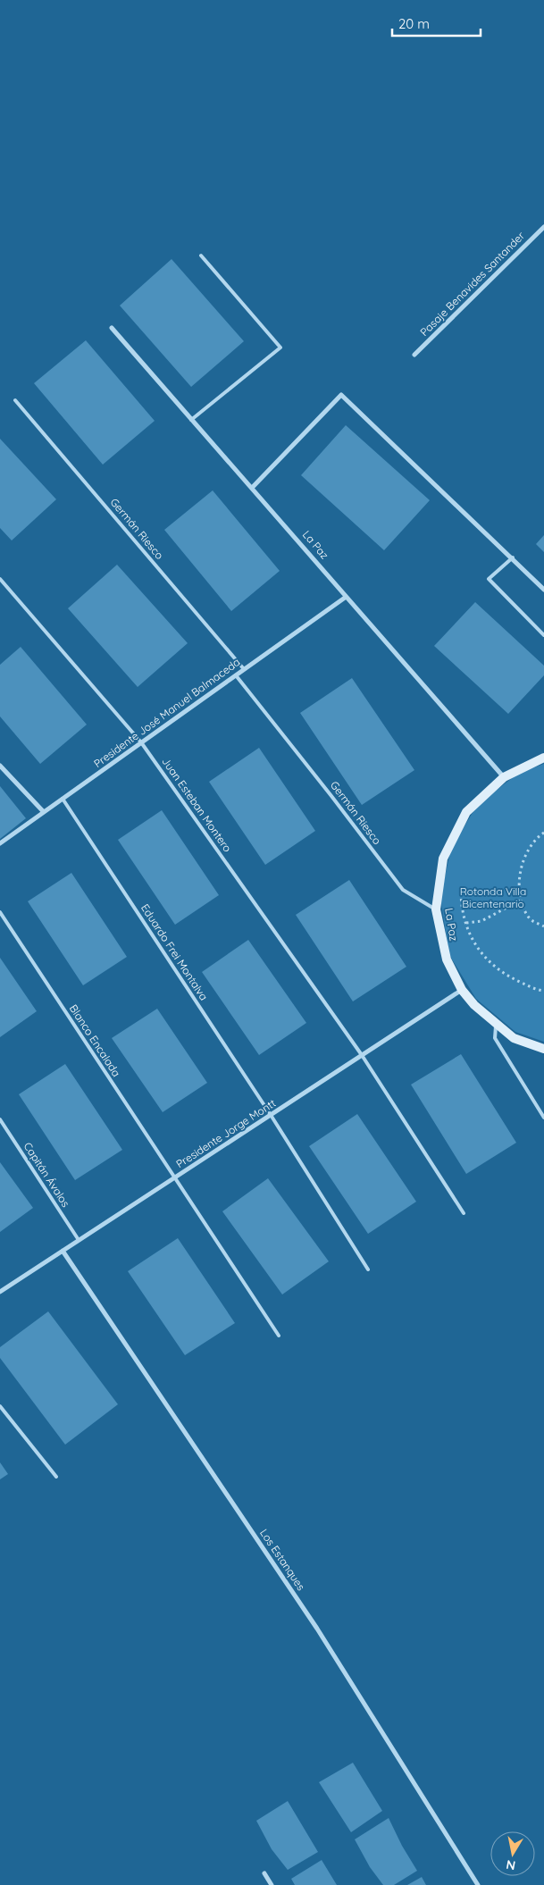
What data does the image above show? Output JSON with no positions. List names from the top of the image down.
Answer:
{
  "streets": {
    "street": [
      "Pasaje Benavides Santander",
      "La Paz",
      "Presidente José Manuel Balmaceda",
      "Presidente Jorge Montt",
      "Los Estanques"
    ],
    "lane": [
      "Germán Riesco",
      "Juan Esteban Montero",
      "Eduardo Frei Montalva",
      "Blanco Encalada",
      "Capitán Ávalos"
    ]
  },
  "crossings": [
    ["Germán Riesco", "La Paz"],
    ["Germán Riesco", "Presidente José Manuel Balmaceda"],
    ["La Paz", "Presidente José Manuel Balmaceda"],
    ["La Paz", "Presidente Jorge Montt"],
    ["Presidente José Manuel Balmaceda", "Juan Esteban Montero"],
    ["Presidente José Manuel Balmaceda", "Eduardo Frei Montalva"],
    ["Juan Esteban Montero", "Presidente Jorge Montt"],
    ["Eduardo Frei Montalva", "Presidente Jorge Montt"],
    ["Blanco Encalada", "Presidente Jorge Montt"],
    ["Presidente Jorge Montt", "Capitán Ávalos"],
    ["Presidente Jorge Montt", "Los Estanques"]
  ],
  "parks": ["Rotonda Villa Bicentenario"],
  "scale_bar": "20 m",
  "north": "bottom"
}
